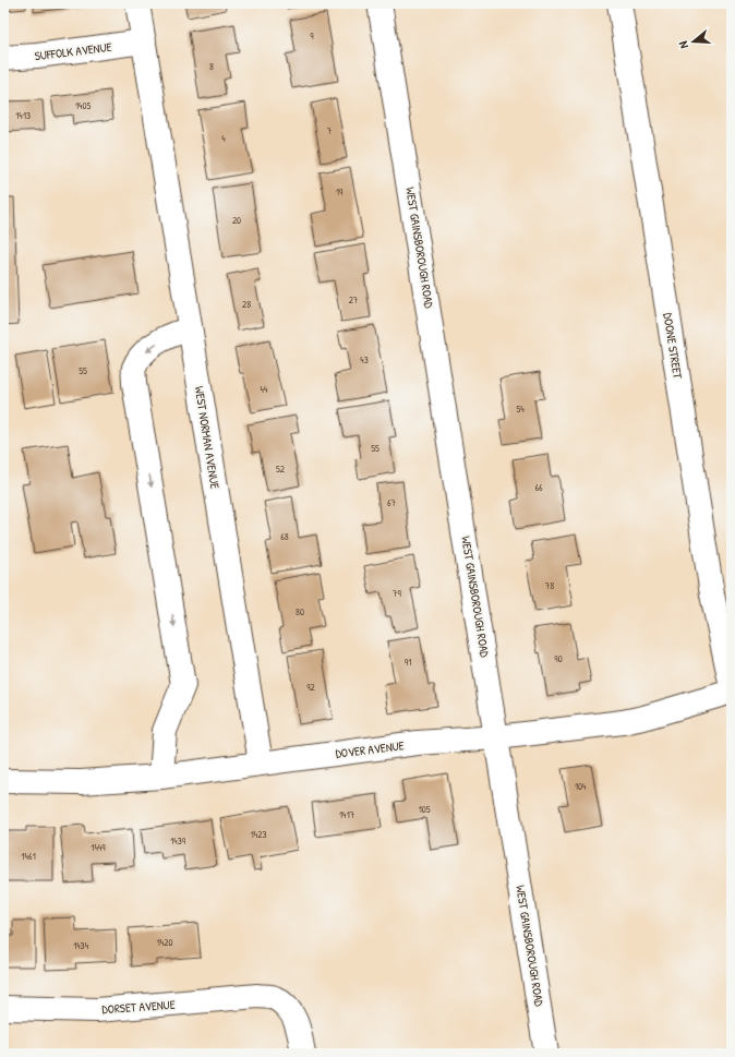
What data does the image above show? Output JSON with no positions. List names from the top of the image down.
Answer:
{
  "streets": {
    "street": [
      "SUFFOLK AVENUE",
      "WEST GAINSBOROUGH ROAD",
      "DOONE STREET",
      "WEST NORMAN AVENUE",
      "DOVER AVENUE",
      "DORSET AVENUE"
    ]
  },
  "crossings": [
    ["SUFFOLK AVENUE", "WEST NORMAN AVENUE"],
    ["WEST GAINSBOROUGH ROAD", "DOVER AVENUE"],
    ["WEST NORMAN AVENUE", "DOVER AVENUE"]
  ],
  "house_numbers": [
    "9",
    "8",
    "1405",
    "1413",
    "7",
    "4",
    "19",
    "20",
    "27",
    "28",
    "43",
    "55",
    "44",
    "54",
    "55",
    "52",
    "66",
    "67",
    "68",
    "78",
    "79",
    "80",
    "90",
    "91",
    "92",
    "104",
    "105",
    "1417",
    "1423",
    "1439",
    "1449",
    "1461",
    "1420",
    "1434"
  ],
  "north": "left"
}
